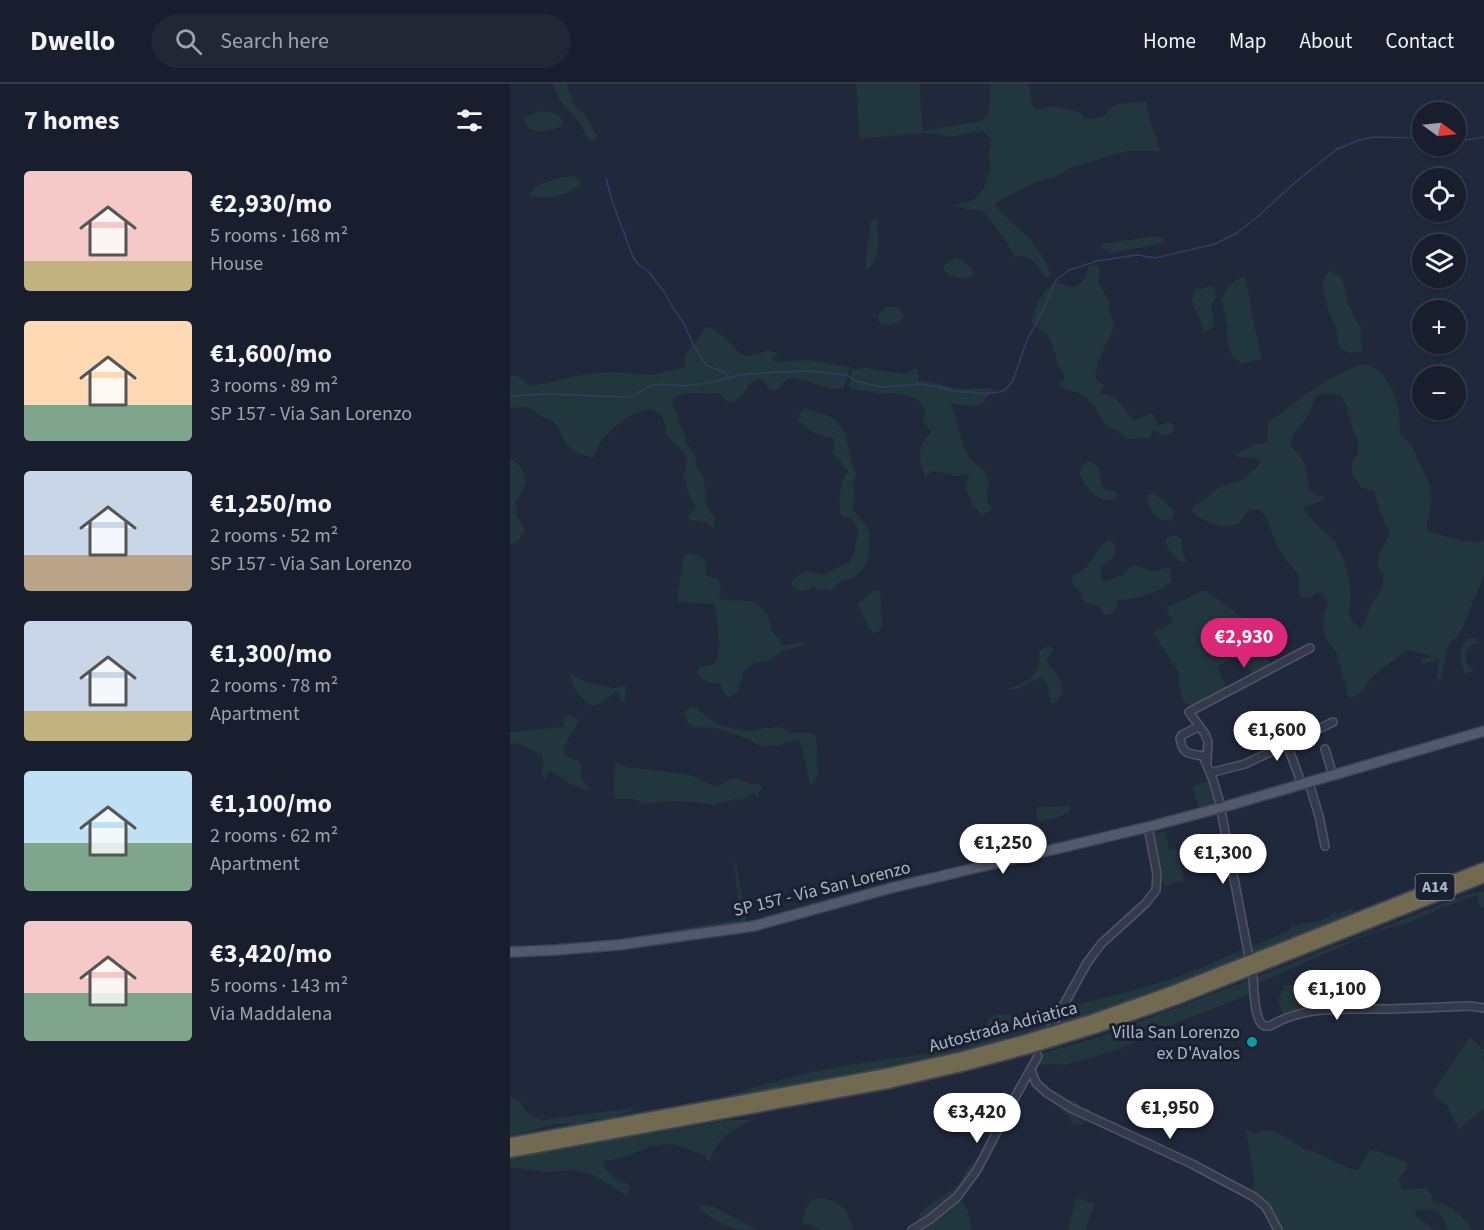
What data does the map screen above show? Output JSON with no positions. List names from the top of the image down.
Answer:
{
  "streets": {
    "highway": ["A14", "Autostrada Adriatica"],
    "main road": ["SP 157 - Via San Lorenzo"]
  },
  "places": ["Villa San Lorenzo ex D'Avalos"],
  "north": "right",
  "page": {
    "header": "Dwello",
    "search": "Search here",
    "nav": [
      "Home",
      "Map",
      "About",
      "Contact"
    ],
    "heading": "7 homes",
    "map_buttons": ["+", "−"],
    "list": [
      {
        "name": "€2,930/mo",
        "note": "5 rooms · 168 m² · House"
      },
      {
        "name": "€1,600/mo",
        "note": "3 rooms · 89 m² · SP 157 - Via San Lorenzo"
      },
      {
        "name": "€1,250/mo",
        "note": "2 rooms · 52 m² · SP 157 - Via San Lorenzo"
      },
      {
        "name": "€1,300/mo",
        "note": "2 rooms · 78 m² · Apartment"
      },
      {
        "name": "€1,100/mo",
        "note": "2 rooms · 62 m² · Apartment"
      },
      {
        "name": "€3,420/mo",
        "note": "5 rooms · 143 m² · Via Maddalena"
      }
    ],
    "price": [
      "€2,930",
      "€1,600",
      "€1,250",
      "€1,300",
      "€1,100",
      "€1,950",
      "€3,420"
    ]
  }
}
